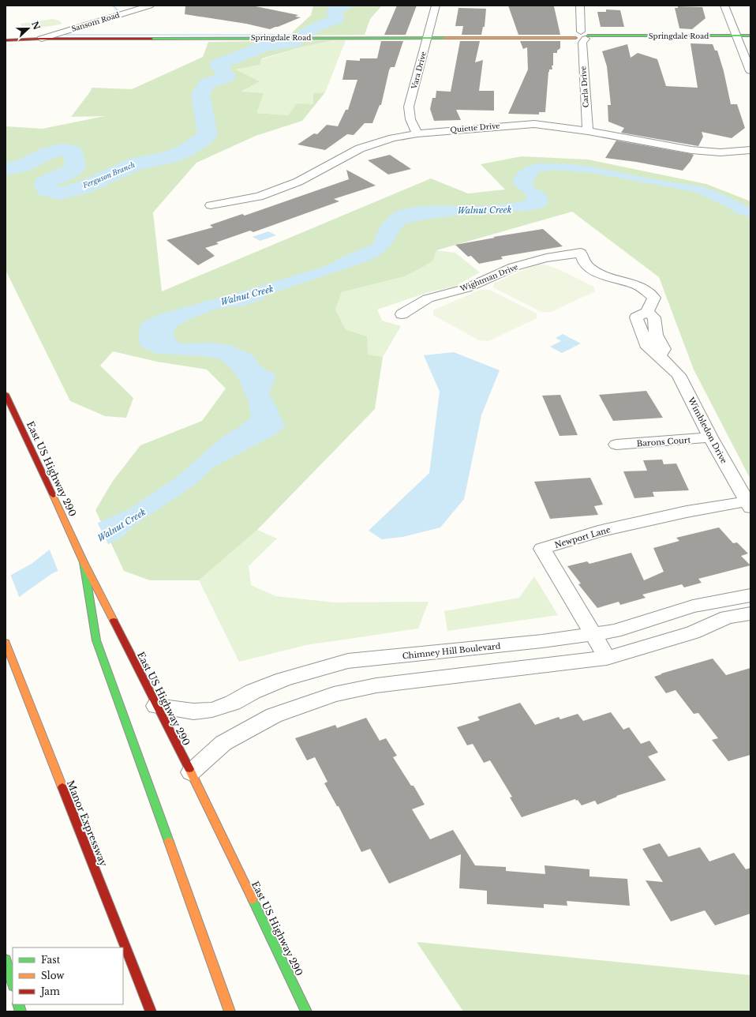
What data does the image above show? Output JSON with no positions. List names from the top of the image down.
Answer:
{
  "streets": {
    "main road": ["Springdale Road", "East US Highway 290", "Manor Expressway"],
    "street": [
      "Sansom Road",
      "Vara Drive",
      "Carla Drive",
      "Quiette Drive",
      "Wightman Drive",
      "Wimbledon Drive",
      "Barons Court",
      "Newport Lane",
      "Chimney Hill Boulevard"
    ]
  },
  "crossings": [
    ["Sansom Road", "Springdale Road"],
    ["Springdale Road", "Vara Drive"],
    ["Springdale Road", "Carla Drive"],
    ["Vara Drive", "Quiette Drive"],
    ["Carla Drive", "Quiette Drive"],
    ["Wightman Drive", "Wimbledon Drive"],
    ["Wimbledon Drive", "Barons Court"],
    ["Wimbledon Drive", "Newport Lane"],
    ["East US Highway 290", "Chimney Hill Boulevard"],
    ["Newport Lane", "Chimney Hill Boulevard"]
  ],
  "water": ["Ferguson Branch", "Walnut Creek"],
  "legend": ["Fast", "Slow", "Jam"],
  "north": "right"
}
